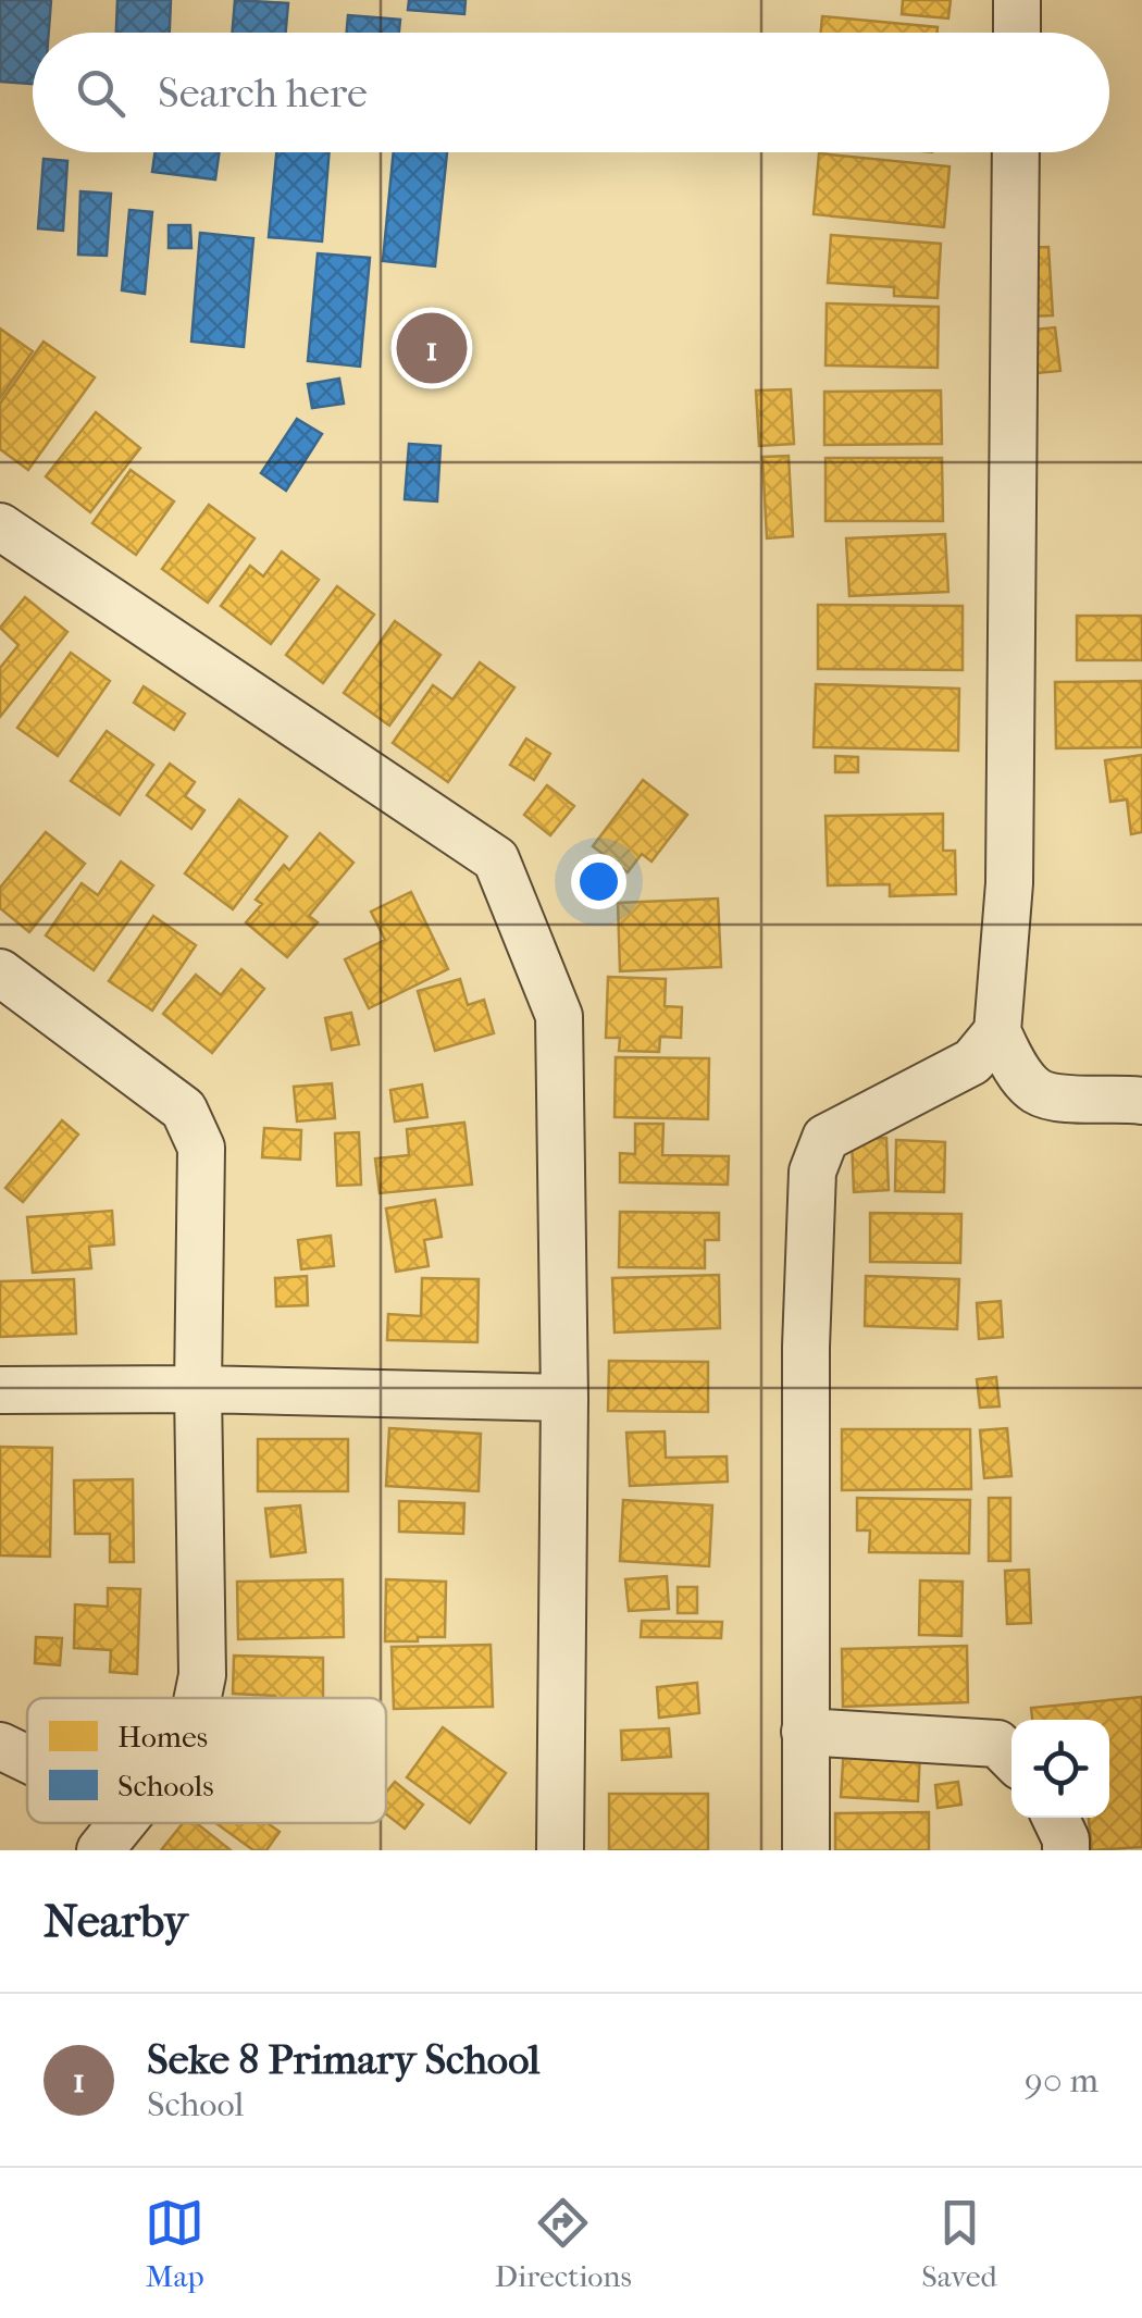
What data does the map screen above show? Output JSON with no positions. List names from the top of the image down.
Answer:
{
  "legend": ["Homes", "Schools"],
  "page": {
    "search": "Search here",
    "pins": "1",
    "heading": "Nearby",
    "list": [
      {
        "mark": "1",
        "name": "Seke 8 Primary School",
        "note": "School",
        "value": "90 m"
      }
    ],
    "nav": ["Map", "Directions", "Saved"]
  }
}
